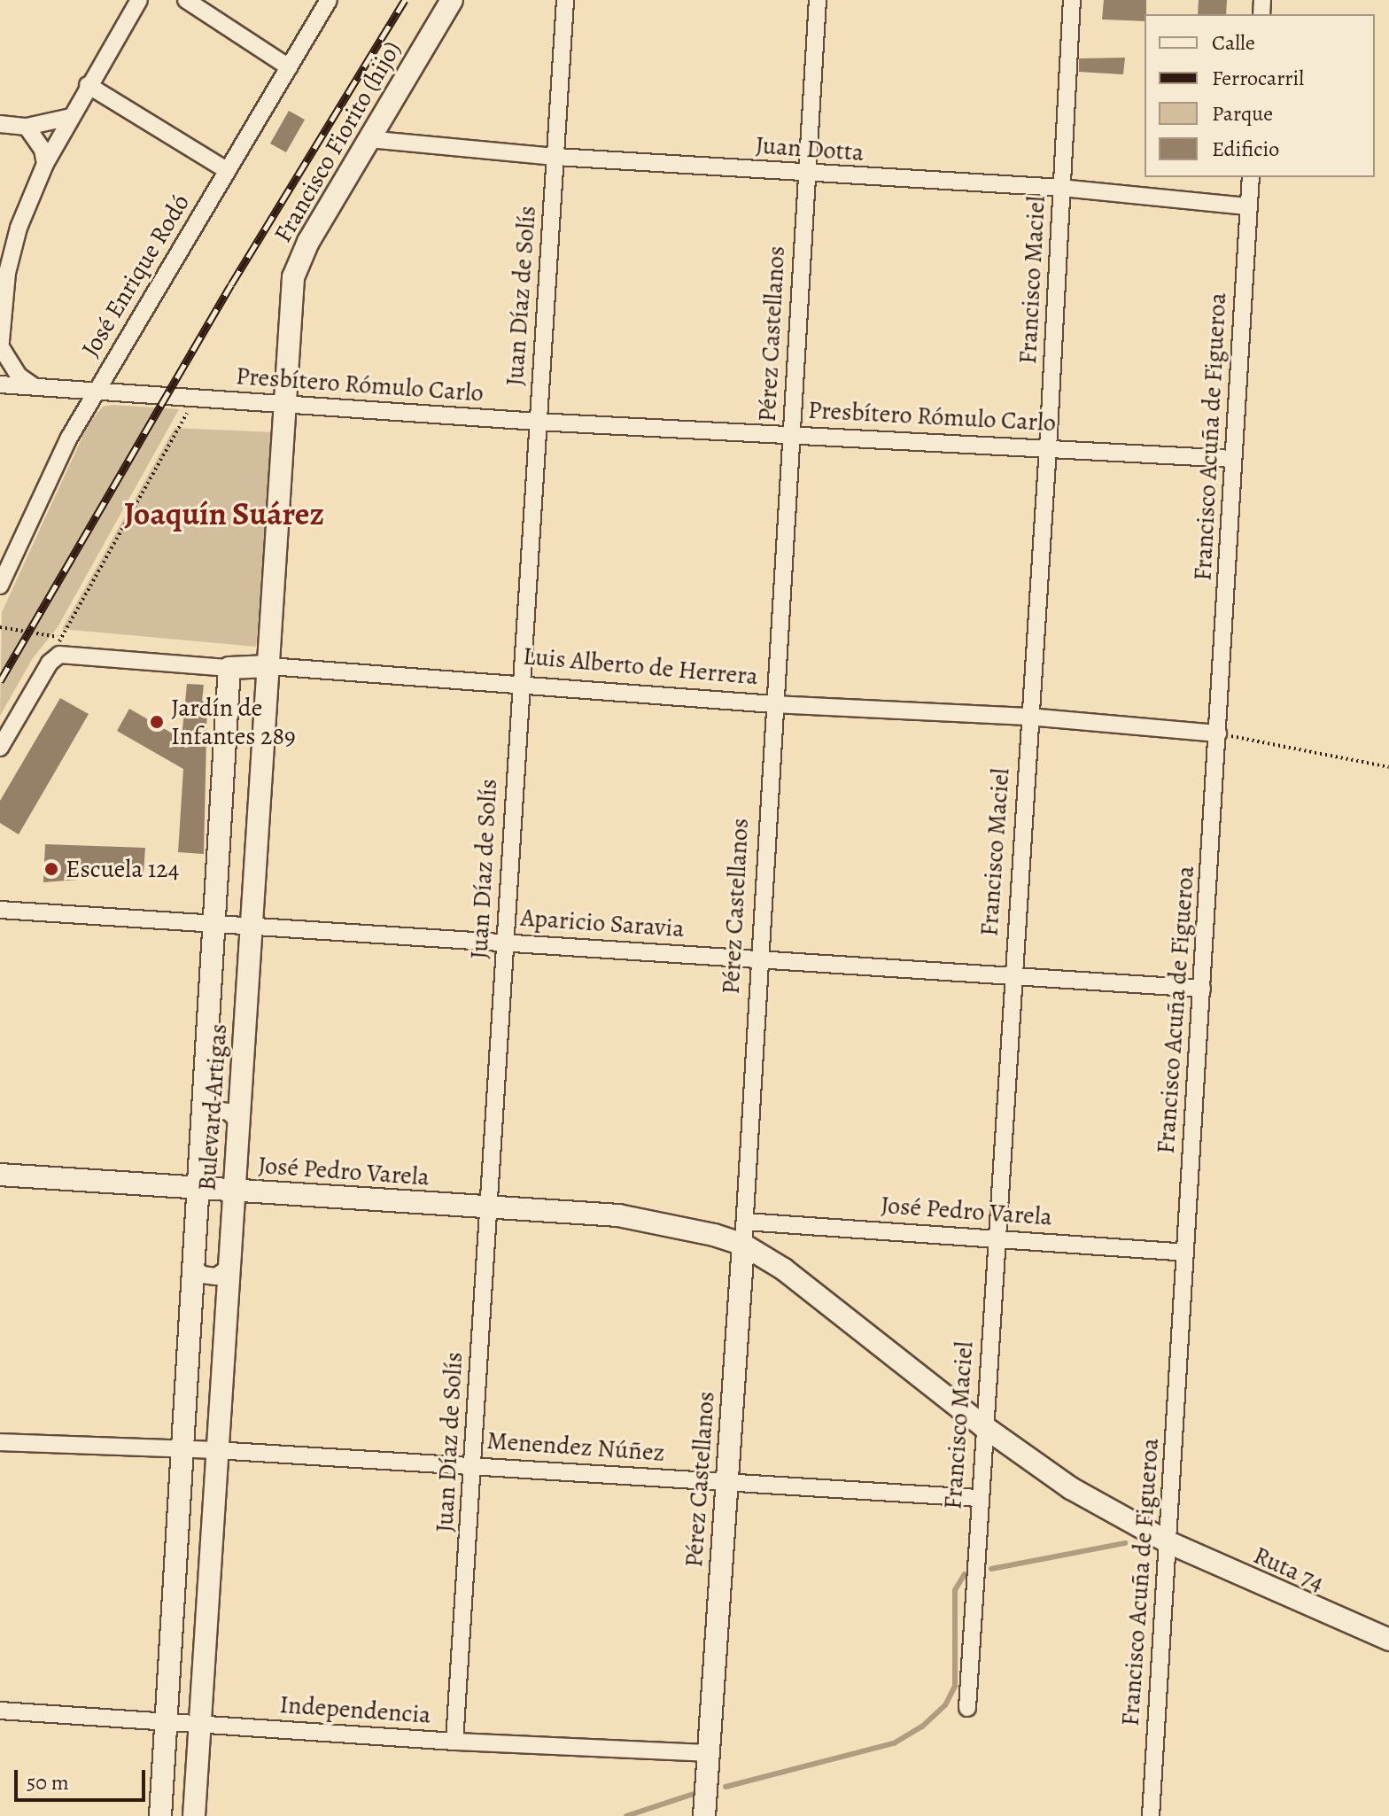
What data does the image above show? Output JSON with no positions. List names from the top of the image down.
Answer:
{
  "streets": {
    "street": [
      "Francisco Fiorito (hijo)",
      "Juan Dotta",
      "José Enrique Rodó",
      "Francisco Maciel",
      "Juan Díaz de Solís",
      "Pérez Castellanos",
      "Presbítero Rómulo Carlo",
      "Francisco Acuña de Figueroa",
      "Luis Alberto de Herrera",
      "Aparicio Saravia",
      "Bulevard Artigas",
      "José Pedro Varela",
      "Menendez Núñez",
      "Ruta 74",
      "Independencia"
    ]
  },
  "crossings": [
    ["Francisco Fiorito (hijo)", "Juan Dotta"],
    ["Francisco Fiorito (hijo)", "Presbítero Rómulo Carlo"],
    ["Francisco Fiorito (hijo)", "Bulevard Artigas"],
    ["Juan Dotta", "Francisco Maciel"],
    ["Juan Dotta", "Juan Díaz de Solís"],
    ["Juan Dotta", "Pérez Castellanos"],
    ["Juan Dotta", "Francisco Acuña de Figueroa"],
    ["José Enrique Rodó", "Presbítero Rómulo Carlo"],
    ["Francisco Maciel", "Presbítero Rómulo Carlo"],
    ["Francisco Maciel", "Luis Alberto de Herrera"],
    ["Francisco Maciel", "Aparicio Saravia"],
    ["Francisco Maciel", "José Pedro Varela"],
    ["Francisco Maciel", "Menendez Núñez"],
    ["Francisco Maciel", "Ruta 74"],
    ["Juan Díaz de Solís", "Presbítero Rómulo Carlo"],
    ["Juan Díaz de Solís", "Luis Alberto de Herrera"],
    ["Juan Díaz de Solís", "Aparicio Saravia"],
    ["Juan Díaz de Solís", "José Pedro Varela"],
    ["Juan Díaz de Solís", "Menendez Núñez"],
    ["Juan Díaz de Solís", "Independencia"],
    ["Pérez Castellanos", "Presbítero Rómulo Carlo"],
    ["Pérez Castellanos", "Luis Alberto de Herrera"],
    ["Pérez Castellanos", "Aparicio Saravia"],
    ["Pérez Castellanos", "José Pedro Varela"],
    ["Pérez Castellanos", "Menendez Núñez"],
    ["Pérez Castellanos", "Independencia"],
    ["Presbítero Rómulo Carlo", "Francisco Acuña de Figueroa"],
    ["Presbítero Rómulo Carlo", "Bulevard Artigas"],
    ["Francisco Acuña de Figueroa", "Luis Alberto de Herrera"],
    ["Francisco Acuña de Figueroa", "Aparicio Saravia"],
    ["Francisco Acuña de Figueroa", "José Pedro Varela"],
    ["Francisco Acuña de Figueroa", "Ruta 74"],
    ["Luis Alberto de Herrera", "Bulevard Artigas"],
    ["Aparicio Saravia", "Bulevard Artigas"],
    ["Bulevard Artigas", "José Pedro Varela"],
    ["Bulevard Artigas", "Menendez Núñez"],
    ["Bulevard Artigas", "Independencia"],
    ["José Pedro Varela", "Ruta 74"]
  ],
  "districts": ["Joaquín Suárez"],
  "places": ["Jardín de Infantes 289", "Escuela 124"],
  "legend": [
    "Calle",
    "Ferrocarril",
    "Parque",
    "Edificio"
  ],
  "scale_bar": "50 m"
}
